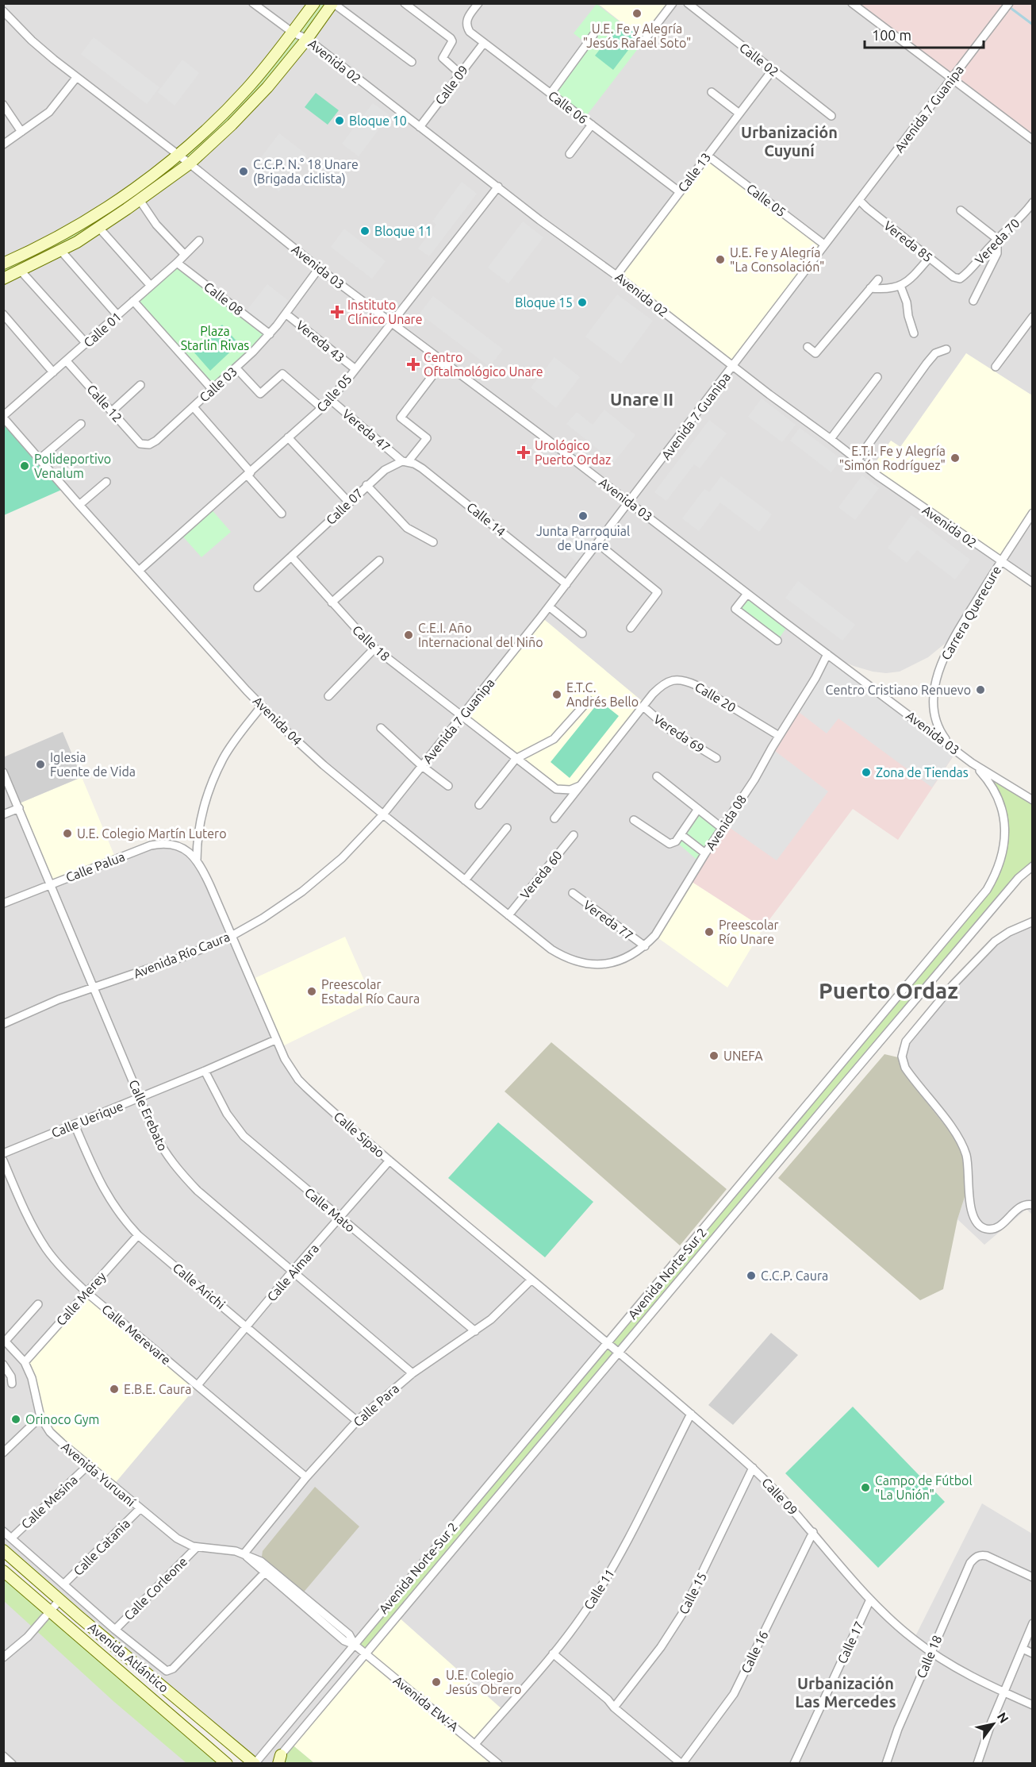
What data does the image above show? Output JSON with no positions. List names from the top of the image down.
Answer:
{
  "streets": {
    "street": [
      "Calle 02",
      "Avenida 02",
      "Calle 09",
      "Calle 06",
      "Avenida 7 Guanipa",
      "Calle 13",
      "Calle 05",
      "Vereda 85",
      "Vereda 70",
      "Avenida 03",
      "Calle 08",
      "Calle 01",
      "Vereda 43",
      "Calle 03",
      "Calle 12",
      "Vereda 47",
      "Calle 07",
      "Calle 14",
      "Carrera Querecure",
      "Calle 18",
      "Calle 20",
      "Avenida 04",
      "Vereda 69",
      "Avenida 08",
      "Calle Palua",
      "Vereda 60",
      "Vereda 77",
      "Avenida Río Caura",
      "Calle Erebato",
      "Calle Uerique",
      "Calle Sipao",
      "Calle Mato",
      "Calle Aimara",
      "Avenida Norte-Sur 2",
      "Calle Arichi",
      "Calle Merey",
      "Calle Merevare",
      "Calle Para",
      "Avenida Yuruaní",
      "Calle Mesina",
      "Calle Catania",
      "Calle Corleone",
      "Calle 11",
      "Calle 15",
      "Calle 17",
      "Calle 16",
      "Avenida Atlántico",
      "Avenida EW-A"
    ]
  },
  "crossings": [
    ["Calle 02", "Calle 13"],
    ["Avenida 02", "Calle 09"],
    ["Avenida 02", "Avenida 7 Guanipa"],
    ["Avenida 02", "Calle 13"],
    ["Avenida 02", "Calle 05"],
    ["Avenida 02", "Carrera Querecure"],
    ["Calle 09", "Calle 06"],
    ["Calle 09", "Calle 18"],
    ["Calle 09", "Calle Sipao"],
    ["Calle 09", "Avenida Norte-Sur 2"],
    ["Calle 09", "Calle 11"],
    ["Calle 09", "Calle 15"],
    ["Calle 09", "Calle 17"],
    ["Calle 09", "Calle 16"],
    ["Calle 06", "Calle 13"],
    ["Avenida 7 Guanipa", "Calle 05"],
    ["Avenida 7 Guanipa", "Vereda 85"],
    ["Avenida 7 Guanipa", "Avenida 03"],
    ["Avenida 7 Guanipa", "Calle 14"],
    ["Avenida 7 Guanipa", "Calle 18"],
    ["Avenida 7 Guanipa", "Avenida 04"],
    ["Avenida 7 Guanipa", "Avenida Río Caura"],
    ["Calle 13", "Calle 05"],
    ["Calle 05", "Avenida 03"],
    ["Calle 05", "Vereda 43"],
    ["Calle 05", "Vereda 47"],
    ["Calle 05", "Avenida 04"],
    ["Vereda 85", "Vereda 70"],
    ["Avenida 03", "Calle 03"],
    ["Avenida 03", "Carrera Querecure"],
    ["Avenida 03", "Avenida 08"],
    ["Avenida 03", "Avenida Norte-Sur 2"],
    ["Calle 08", "Calle 01"],
    ["Calle 08", "Calle 03"],
    ["Calle 01", "Calle 12"],
    ["Calle 01", "Avenida 04"],
    ["Vereda 43", "Calle 03"],
    ["Calle 03", "Calle 12"],
    ["Vereda 47", "Calle 07"],
    ["Vereda 47", "Calle 14"],
    ["Calle 07", "Calle 14"],
    ["Calle 07", "Calle 18"],
    ["Calle 20", "Vereda 69"],
    ["Calle 20", "Avenida 08"],
    ["Avenida 04", "Avenida 08"],
    ["Avenida 04", "Vereda 60"],
    ["Avenida 04", "Avenida Río Caura"],
    ["Avenida 08", "Vereda 77"],
    ["Calle Palua", "Calle Erebato"],
    ["Calle Palua", "Calle Sipao"],
    ["Avenida Río Caura", "Calle Erebato"],
    ["Avenida Río Caura", "Calle Sipao"],
    ["Calle Erebato", "Calle Uerique"],
    ["Calle Erebato", "Calle Aimara"],
    ["Calle Erebato", "Calle Para"],
    ["Calle Uerique", "Calle Sipao"],
    ["Calle Uerique", "Calle Mato"],
    ["Calle Uerique", "Calle Arichi"],
    ["Calle Sipao", "Calle Aimara"],
    ["Calle Sipao", "Avenida Norte-Sur 2"],
    ["Calle Sipao", "Calle Para"],
    ["Calle Mato", "Calle Aimara"],
    ["Calle Mato", "Calle Para"],
    ["Calle Aimara", "Calle Arichi"],
    ["Calle Aimara", "Calle Merevare"],
    ["Avenida Norte-Sur 2", "Avenida Yuruaní"],
    ["Avenida Norte-Sur 2", "Avenida Atlántico"],
    ["Avenida Norte-Sur 2", "Avenida EW-A"],
    ["Calle Arichi", "Calle Merey"],
    ["Calle Arichi", "Calle Para"],
    ["Calle Merey", "Calle Merevare"],
    ["Calle Merey", "Avenida Yuruaní"],
    ["Calle Merevare", "Calle Para"],
    ["Calle Para", "Avenida Yuruaní"],
    ["Avenida Yuruaní", "Calle Mesina"],
    ["Avenida Yuruaní", "Calle Catania"],
    ["Avenida Yuruaní", "Calle Corleone"],
    ["Avenida Yuruaní", "Avenida EW-A"],
    ["Calle 11", "Avenida EW-A"]
  ],
  "districts": [
    "Urbanización Cuyuní",
    "Unare II",
    "Puerto Ordaz",
    "Urbanización Las Mercedes"
  ],
  "parks": ["Plaza Starlin Rivas"],
  "places": {
    "other": [
      "U.E. Fe y Alegría \"Jesús Rafael Soto\"",
      "Bloque 10",
      "C.C.P. N.° 18 Unare (Brigada ciclista)",
      "Bloque 11",
      "U.E. Fe y Alegría \"La Consolación\"",
      "Bloque 15",
      "E.T.I. Fe y Alegría \"Simón Rodríguez\"",
      "Polideportivo Venalum",
      "Junta Parroquial de Unare",
      "C.E.I. Año Internacional del Niño",
      "Centro Cristiano Renuevo",
      "E.T.C. Andrés Bello",
      "Iglesia Fuente de Vida",
      "Zona de Tiendas",
      "U.E. Colegio Martín Lutero",
      "Preescolar Río Unare",
      "Preescolar Estadal Río Caura",
      "UNEFA",
      "C.C.P. Caura",
      "E.B.E. Caura",
      "Orinoco Gym",
      "Campo de Fútbol \"La Unión\"",
      "U.E. Colegio Jesús Obrero"
    ],
    "health": ["Instituto Clínico Unare", "Centro Oftalmológico Unare", "Urológico Puerto Ordaz"]
  },
  "scale_bar": "100 m",
  "north": "top right"
}
